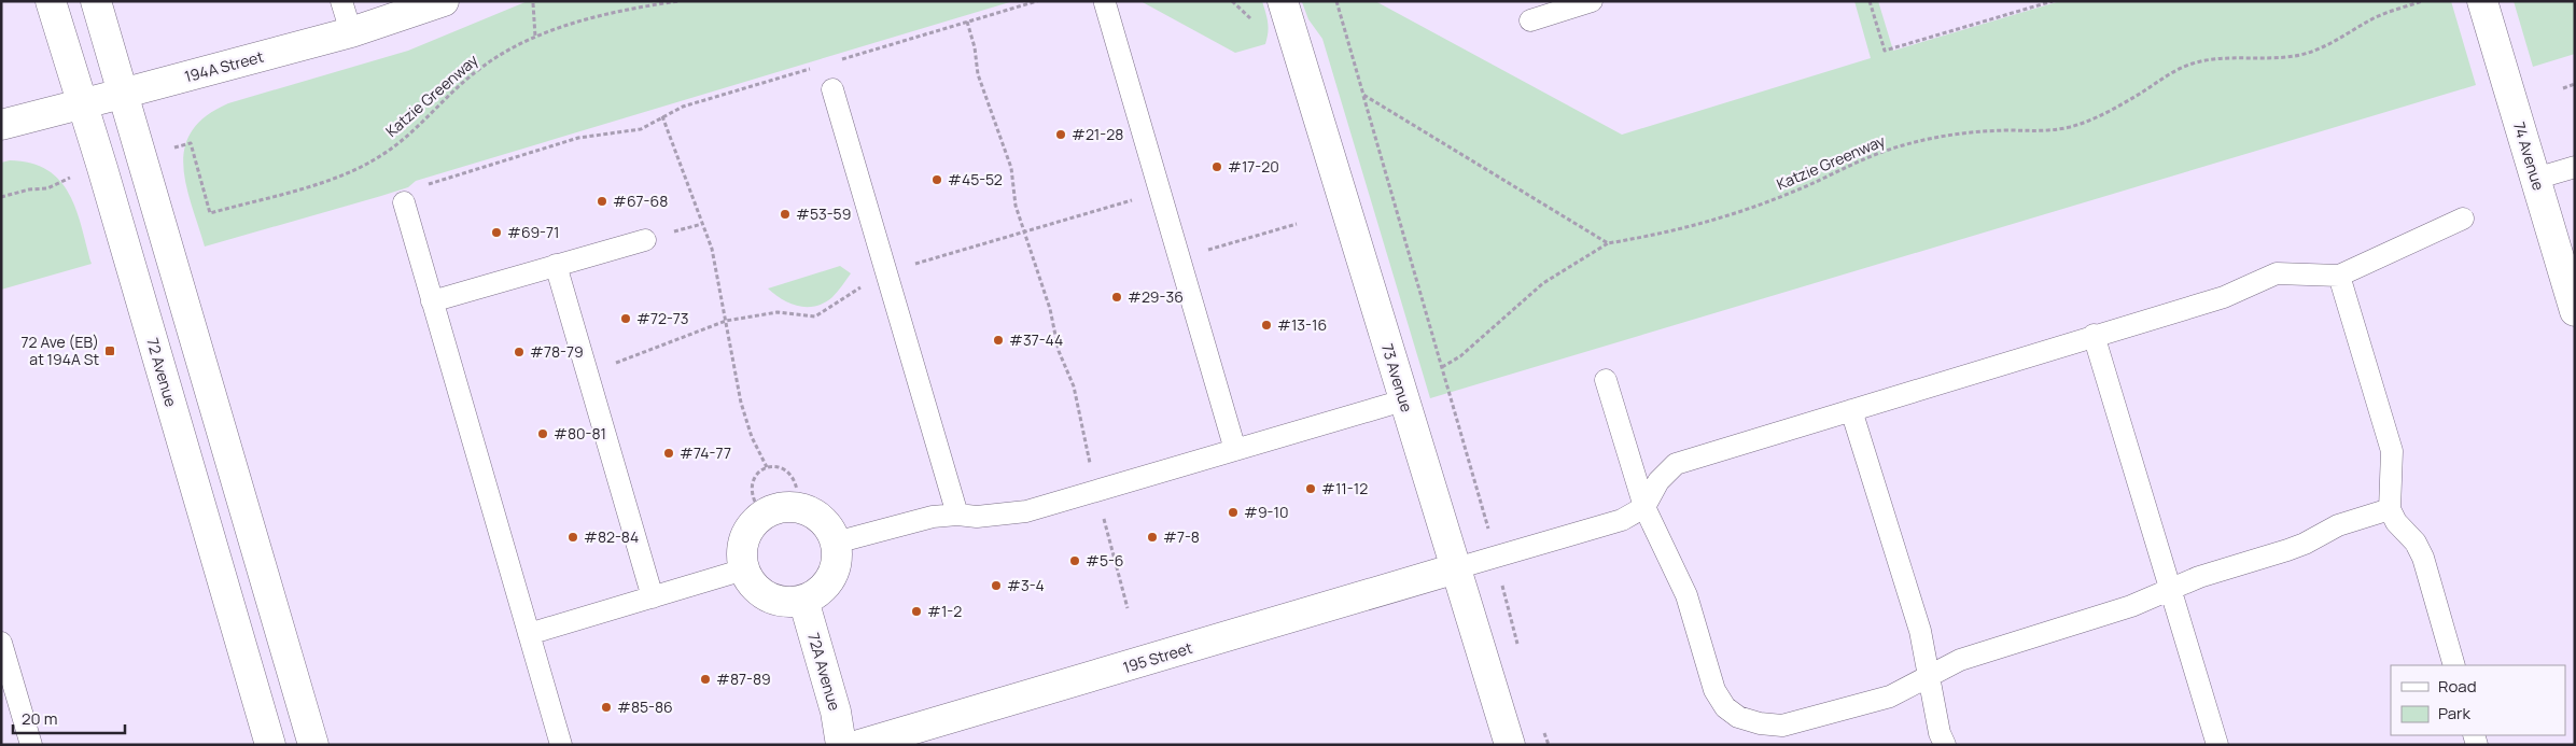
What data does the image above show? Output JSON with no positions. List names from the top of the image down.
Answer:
{
  "streets": {
    "street": [
      "194A Street",
      "74 Avenue",
      "72 Avenue",
      "73 Avenue",
      "195 Street",
      "72A Avenue"
    ],
    "path": ["Katzie Greenway"]
  },
  "crossings": [
    ["194A Street", "72 Avenue"],
    ["73 Avenue", "195 Street"]
  ],
  "places": {
    "other": [
      "#21-28",
      "#17-20",
      "#45-52",
      "#67-68",
      "#53-59",
      "#69-71",
      "#29-36",
      "#72-73",
      "#13-16",
      "#37-44",
      "#78-79",
      "#80-81",
      "#74-77",
      "#11-12",
      "#9-10",
      "#82-84",
      "#7-8",
      "#5-6",
      "#3-4",
      "#1-2",
      "#87-89",
      "#85-86"
    ],
    "transit": ["72 Ave (EB) at 194A St"]
  },
  "legend": ["Road", "Park"],
  "scale_bar": "20 m"
}
